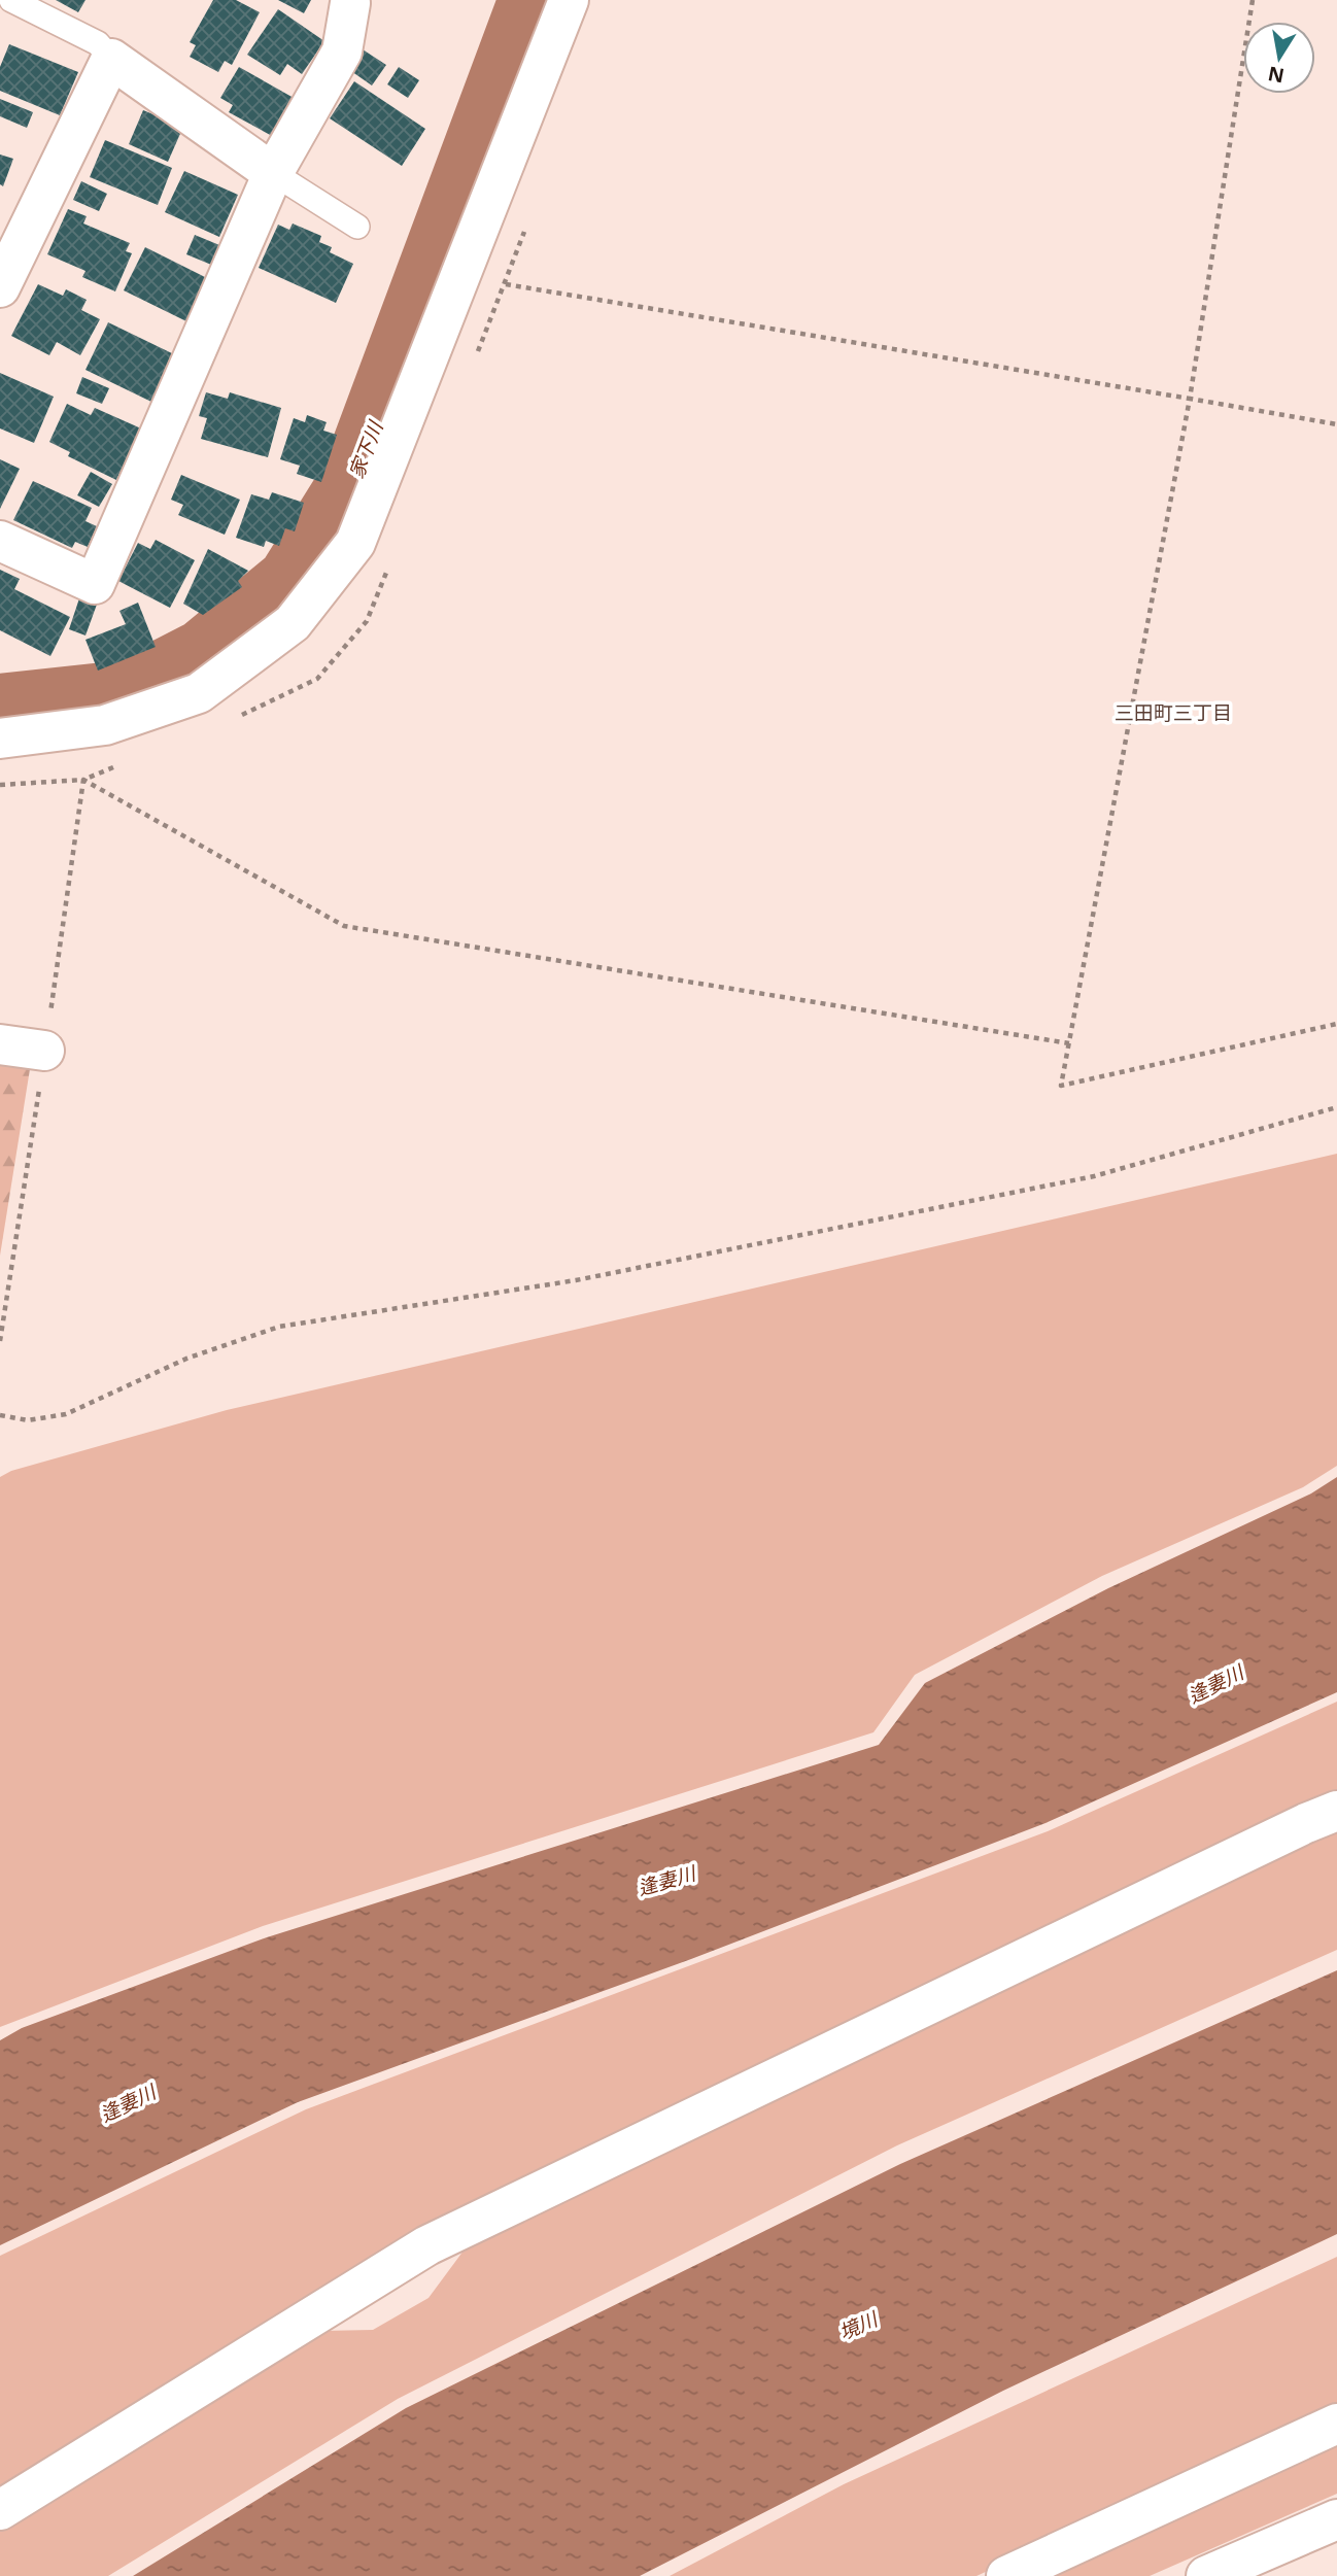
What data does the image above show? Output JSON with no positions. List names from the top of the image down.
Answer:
{
  "districts": ["三田町三丁目"],
  "water": ["家下川", "逢妻川", "境川"],
  "north": "bottom"
}
